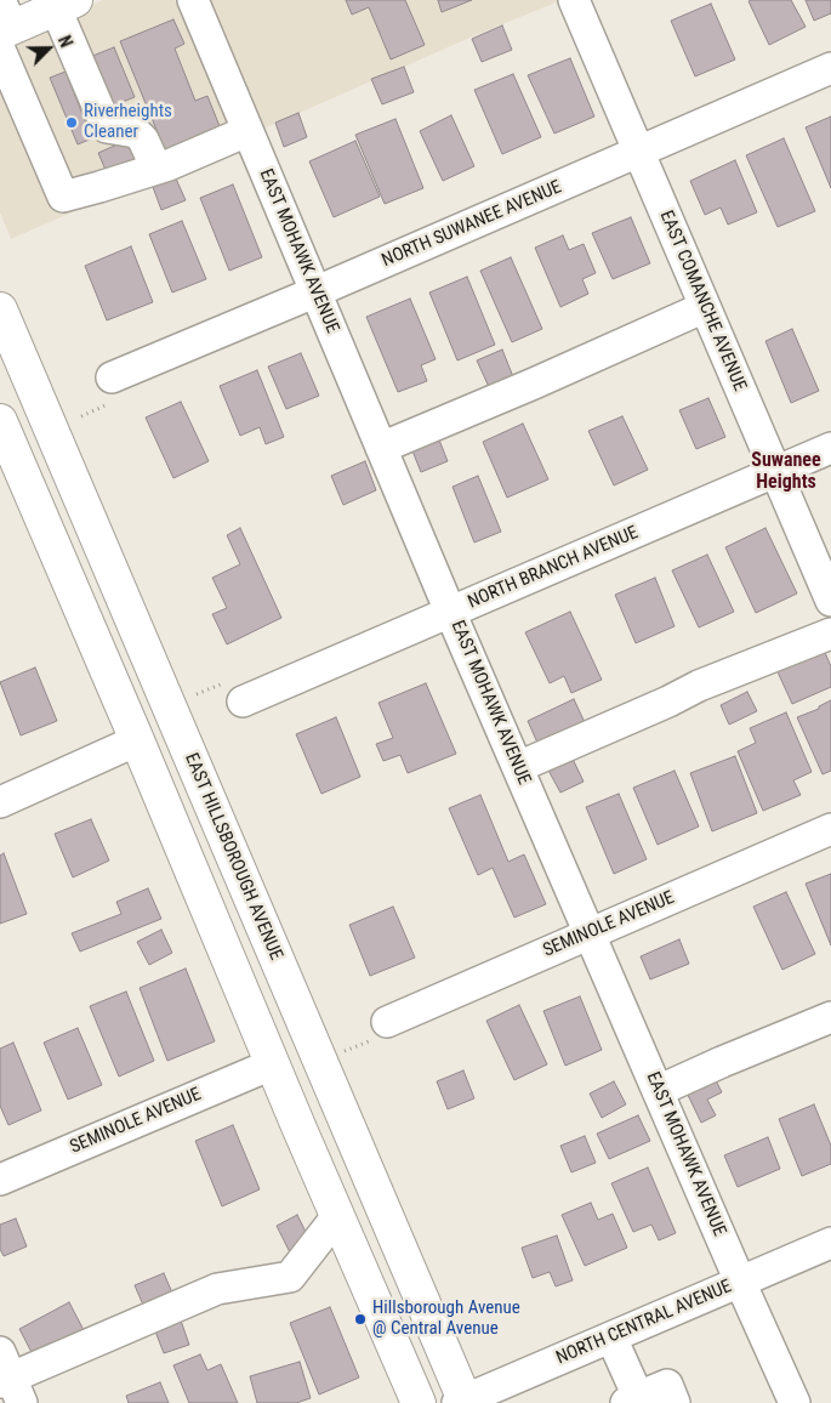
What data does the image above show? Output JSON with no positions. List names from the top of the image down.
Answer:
{
  "streets": {
    "main road": ["EAST HILLSBOROUGH AVENUE"],
    "street": [
      "NORTH SUWANEE AVENUE",
      "EAST MOHAWK AVENUE",
      "EAST COMANCHE AVENUE",
      "NORTH BRANCH AVENUE",
      "SEMINOLE AVENUE",
      "NORTH CENTRAL AVENUE"
    ]
  },
  "crossings": [
    ["NORTH SUWANEE AVENUE", "EAST MOHAWK AVENUE"],
    ["NORTH SUWANEE AVENUE", "EAST COMANCHE AVENUE"],
    ["EAST MOHAWK AVENUE", "NORTH BRANCH AVENUE"],
    ["EAST MOHAWK AVENUE", "SEMINOLE AVENUE"],
    ["EAST MOHAWK AVENUE", "NORTH CENTRAL AVENUE"],
    ["EAST COMANCHE AVENUE", "NORTH BRANCH AVENUE"],
    ["EAST HILLSBOROUGH AVENUE", "NORTH CENTRAL AVENUE"]
  ],
  "districts": ["Suwanee Heights"],
  "places": ["Riverheights Cleaner", "Hillsborough Avenue @ Central Avenue"],
  "north": "top right"
}
